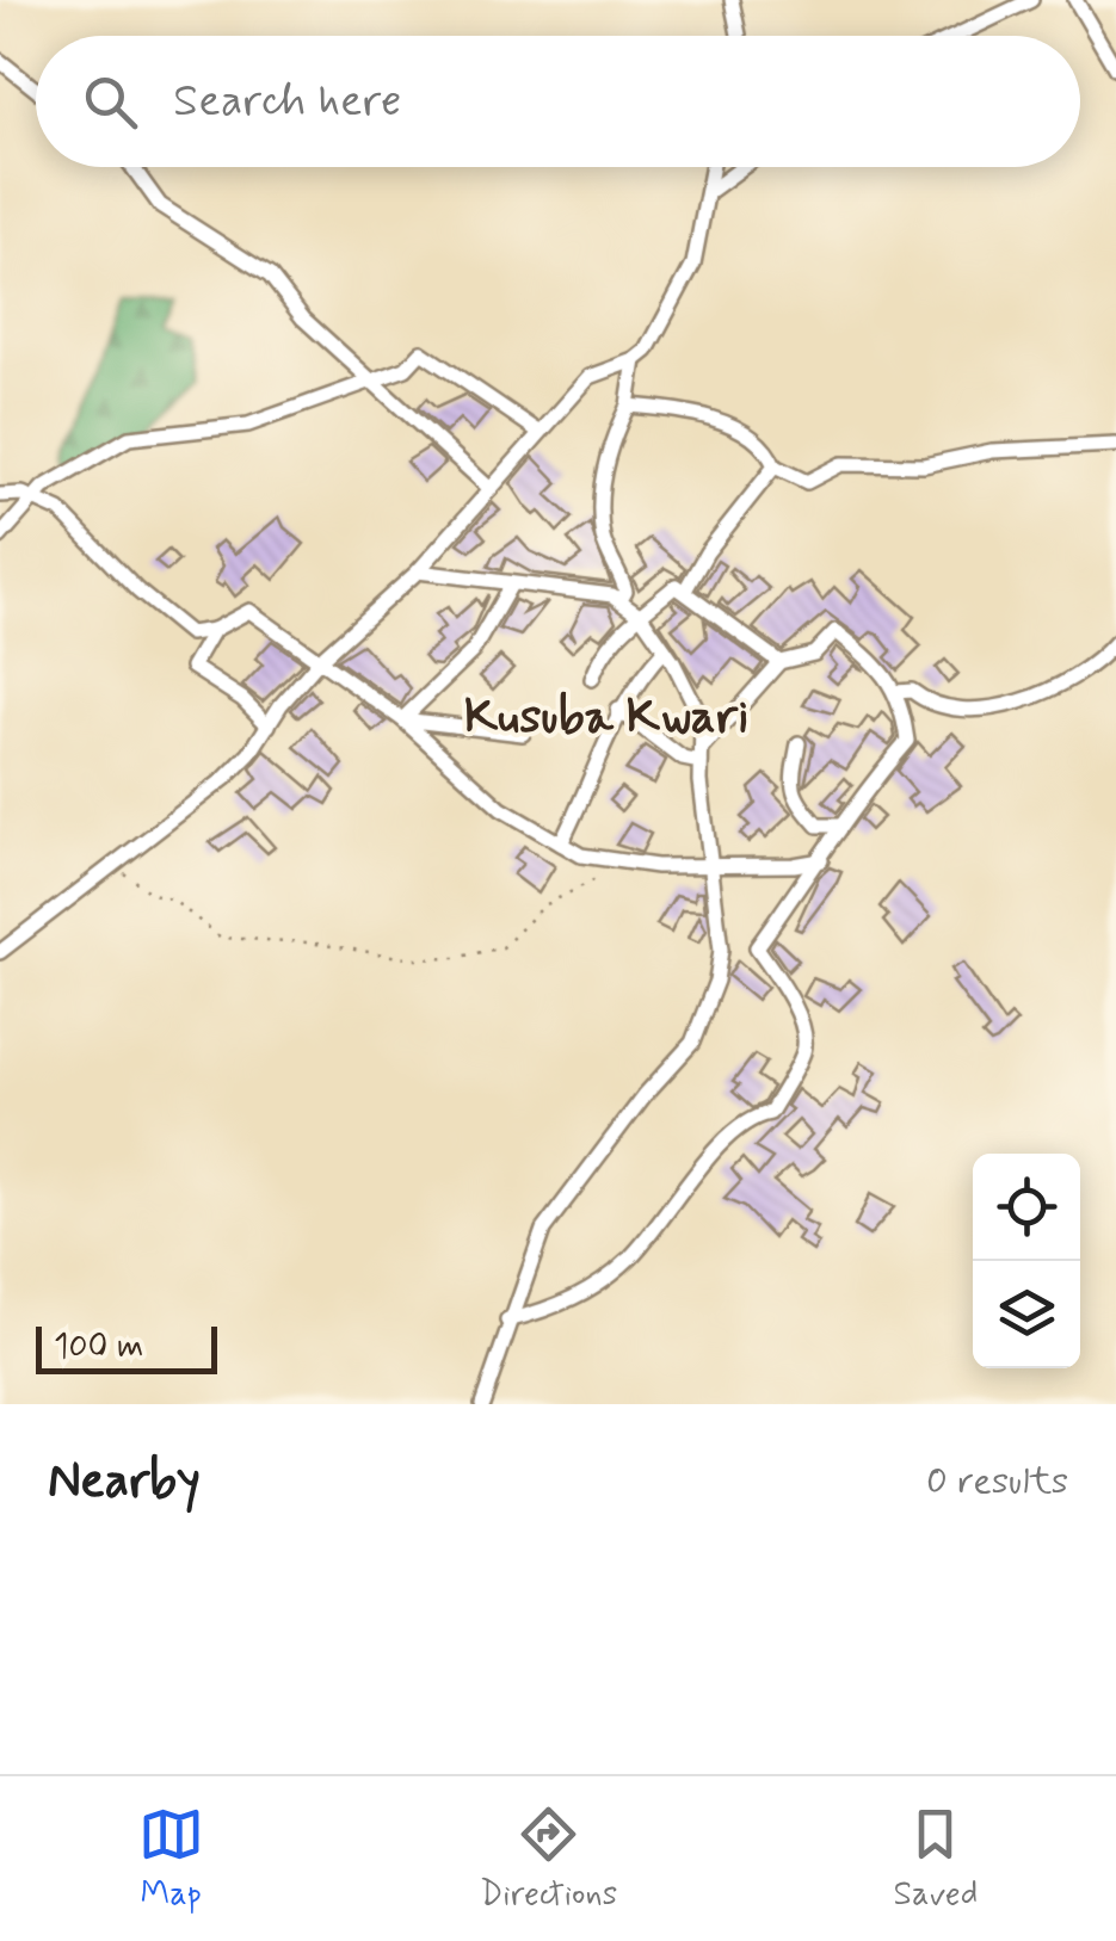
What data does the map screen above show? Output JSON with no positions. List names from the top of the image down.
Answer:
{
  "districts": ["Kusuba Kwari"],
  "scale_bar": "100 m",
  "page": {
    "search": "Search here",
    "scale": "100 m",
    "heading": ["Nearby", "0 results"],
    "nav": ["Map", "Directions", "Saved"]
  }
}
